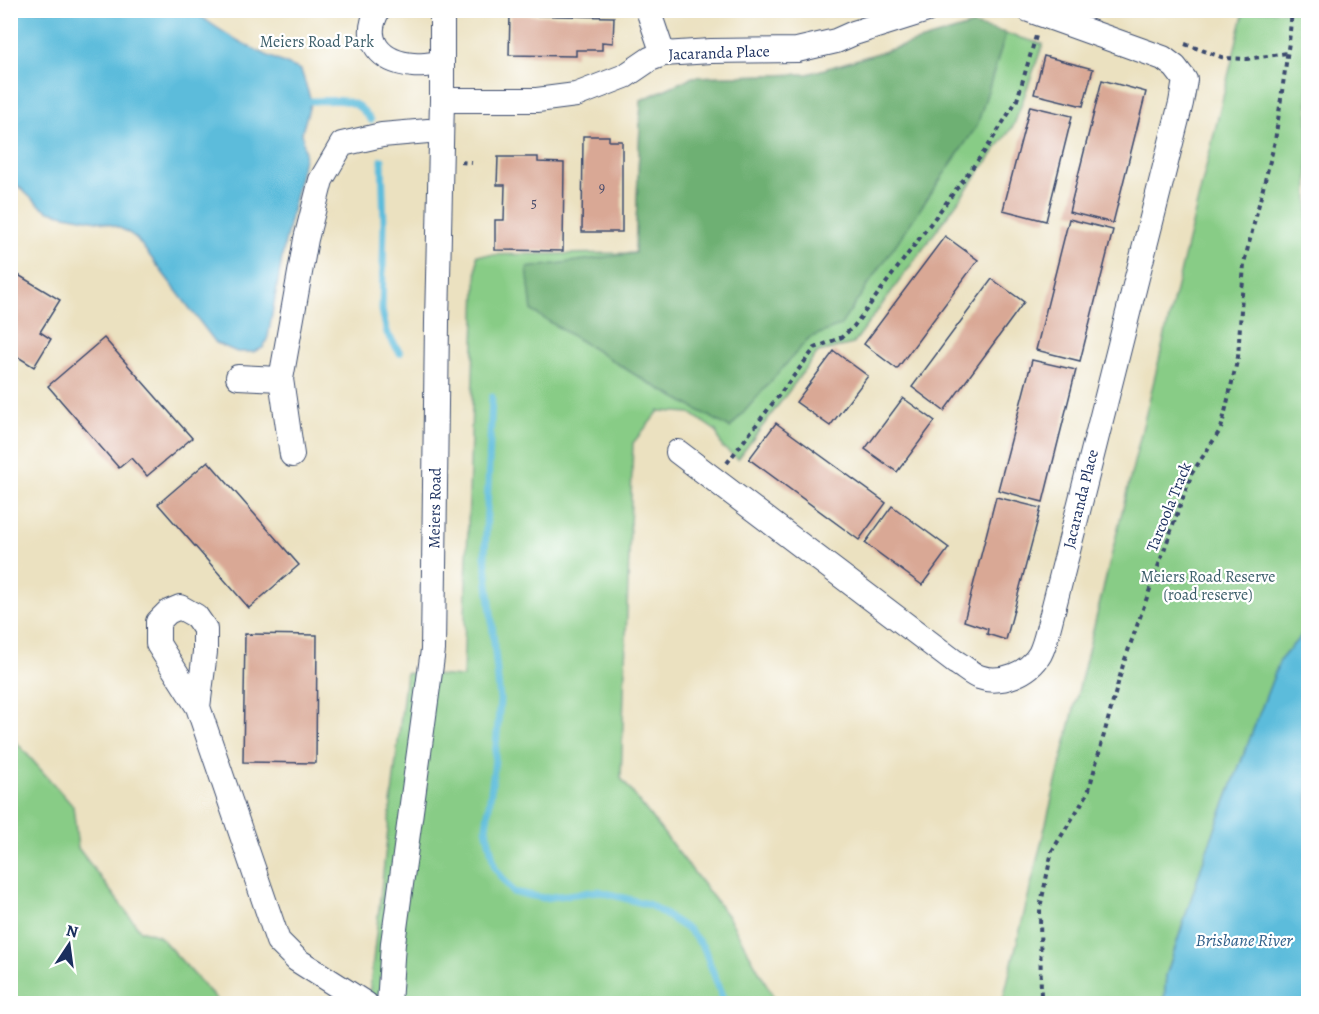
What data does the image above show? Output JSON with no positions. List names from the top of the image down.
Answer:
{
  "streets": {
    "street": ["Jacaranda Place", "Meiers Road"],
    "path": ["Tarcoola Track"]
  },
  "crossings": [
    ["Jacaranda Place", "Meiers Road"]
  ],
  "water": ["Brisbane River"],
  "parks": ["Meiers Road Park", "Meiers Road Reserve (road reserve)"],
  "house_numbers": ["9", "5"],
  "north": "top"
}
